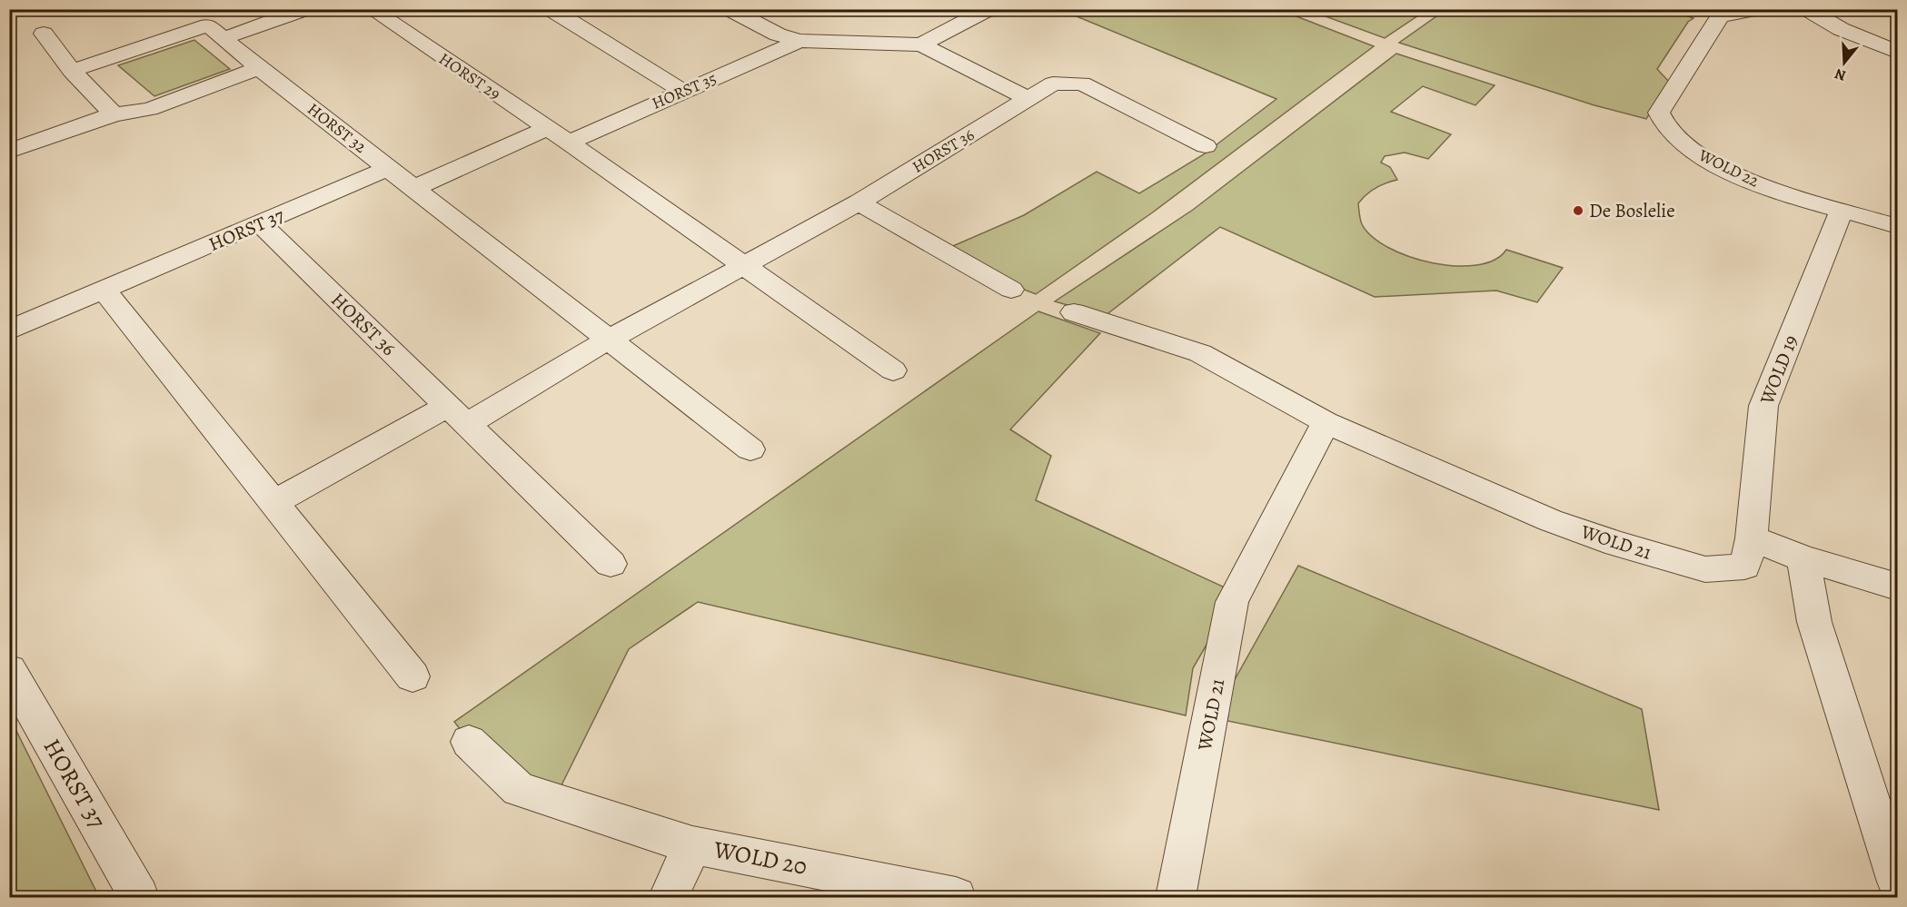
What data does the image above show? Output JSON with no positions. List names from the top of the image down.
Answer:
{
  "streets": {
    "street": [
      "HORST 29",
      "HORST 35",
      "HORST 32",
      "HORST 36",
      "WOLD 22",
      "HORST 37",
      "WOLD 19",
      "WOLD 21",
      "WOLD 20"
    ]
  },
  "crossings": [
    ["HORST 29", "HORST 35"],
    ["HORST 32", "HORST 37"],
    ["HORST 36", "HORST 37"],
    ["WOLD 22", "WOLD 19"],
    ["WOLD 19", "WOLD 21"]
  ],
  "places": ["De Boslelie"],
  "north": "bottom"
}
